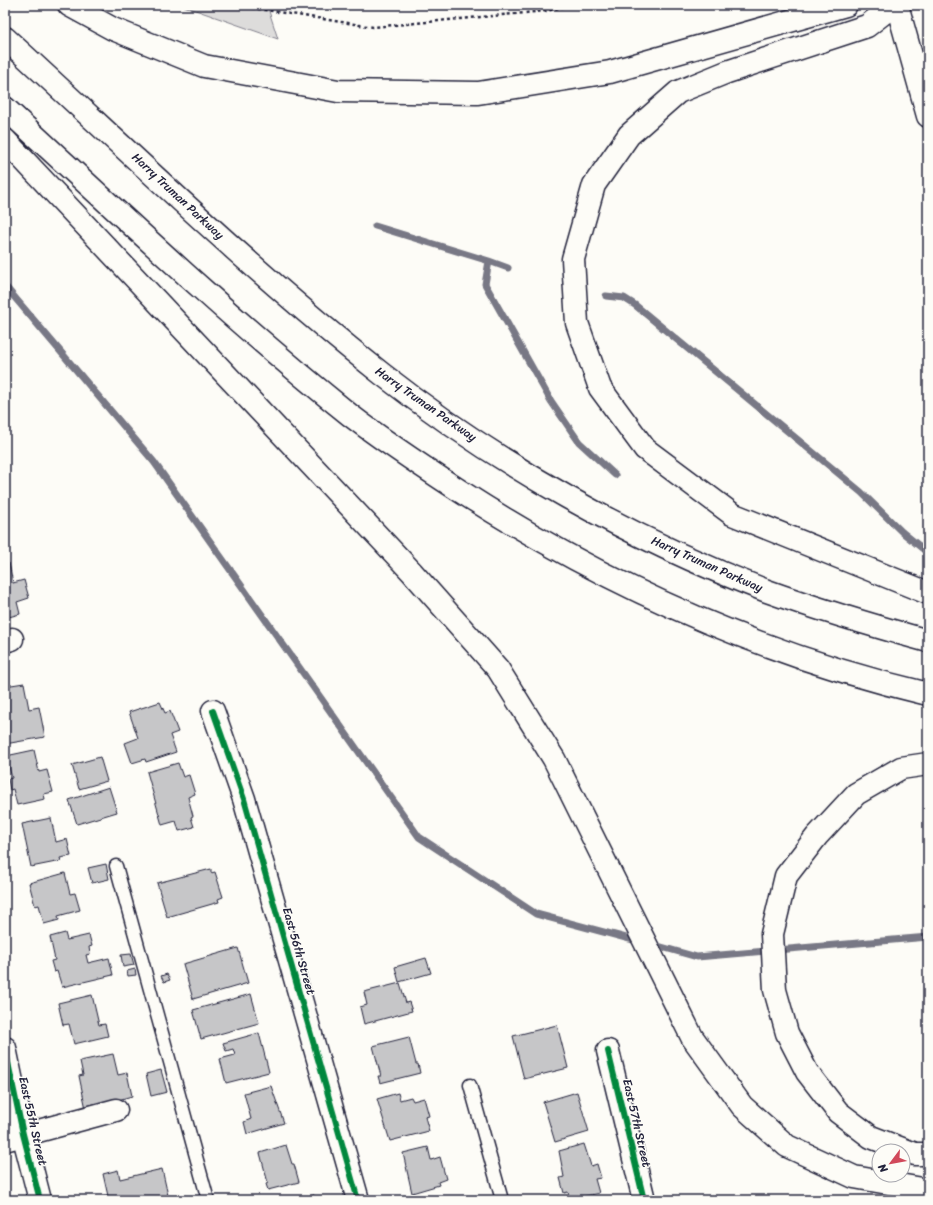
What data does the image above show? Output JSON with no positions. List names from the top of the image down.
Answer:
{
  "streets": {
    "main road": [
      "Harry Truman Parkway",
      "East 56th Street",
      "East 55th Street",
      "East 57th Street"
    ]
  },
  "north": "bottom left"
}
